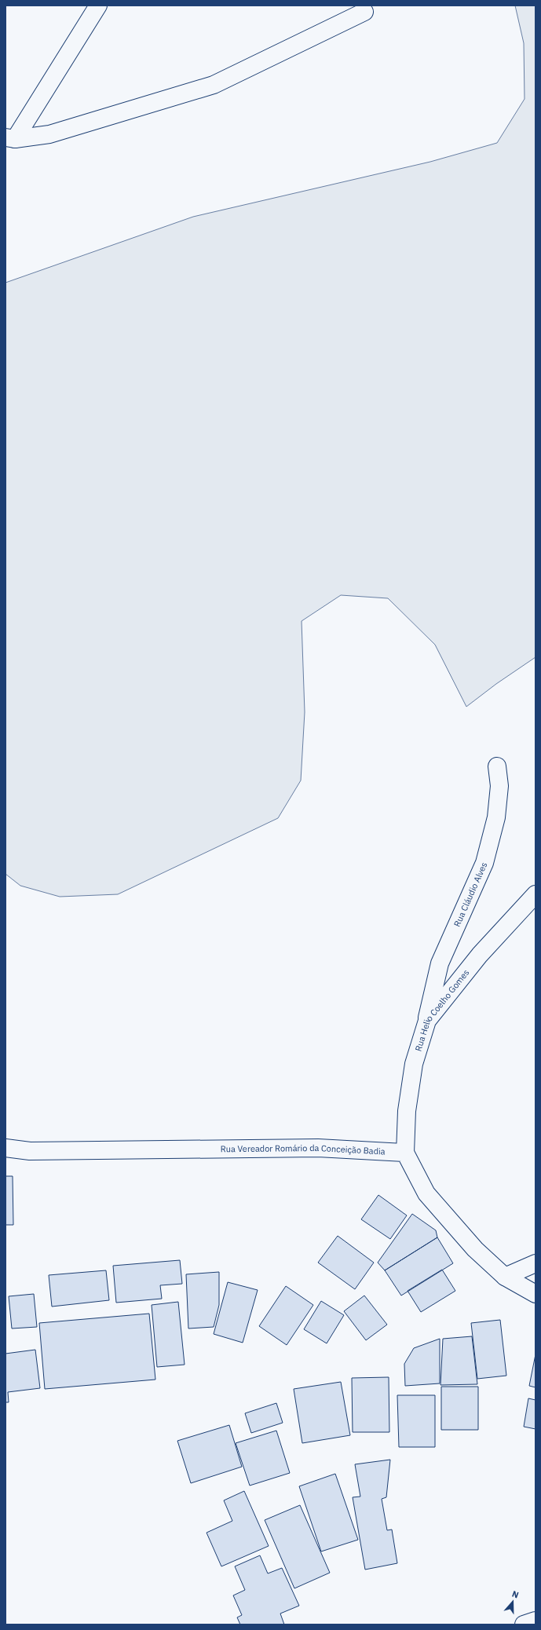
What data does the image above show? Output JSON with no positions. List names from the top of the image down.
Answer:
{
  "streets": {
    "street": ["Rua Cláudio Alves", "Rua Helio Coelho Gomes", "Rua Vereador Romário da Conceição Badia"]
  },
  "crossings": [
    ["Rua Cláudio Alves", "Rua Helio Coelho Gomes"],
    ["Rua Helio Coelho Gomes", "Rua Vereador Romário da Conceição Badia"]
  ],
  "north": "top"
}
